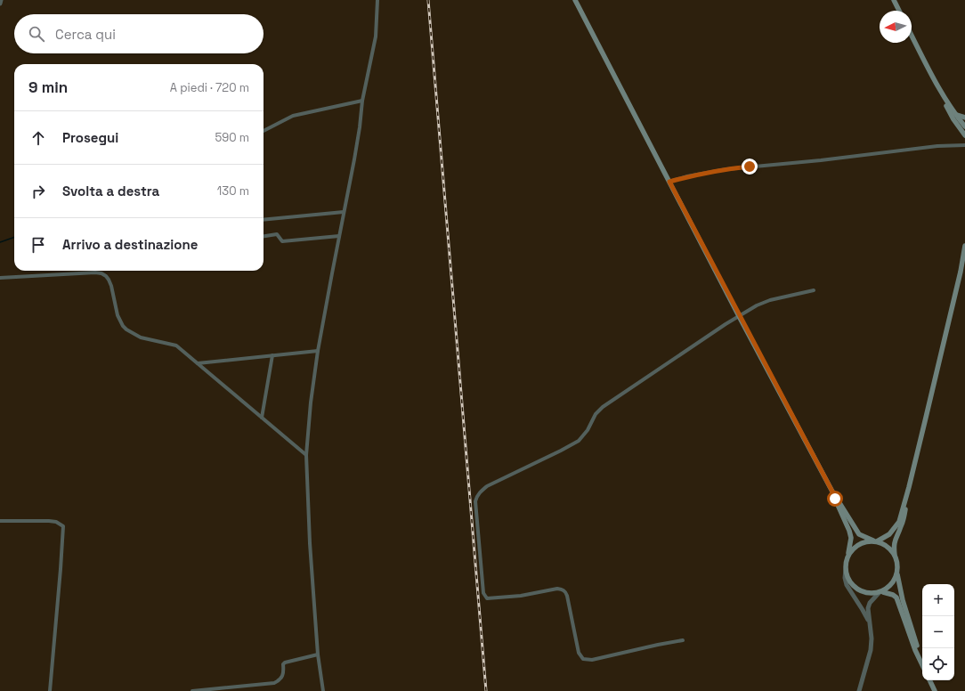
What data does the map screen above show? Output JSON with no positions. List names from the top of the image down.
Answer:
{
  "north": "left",
  "page": {
    "search": "Cerca qui",
    "heading": ["9 min", "A piedi · 720 m"],
    "list": [
      ["Prosegui", "590 m"],
      ["Svolta a destra", "130 m"],
      "Arrivo a destinazione"
    ],
    "map_buttons": ["+", "−"]
  }
}
